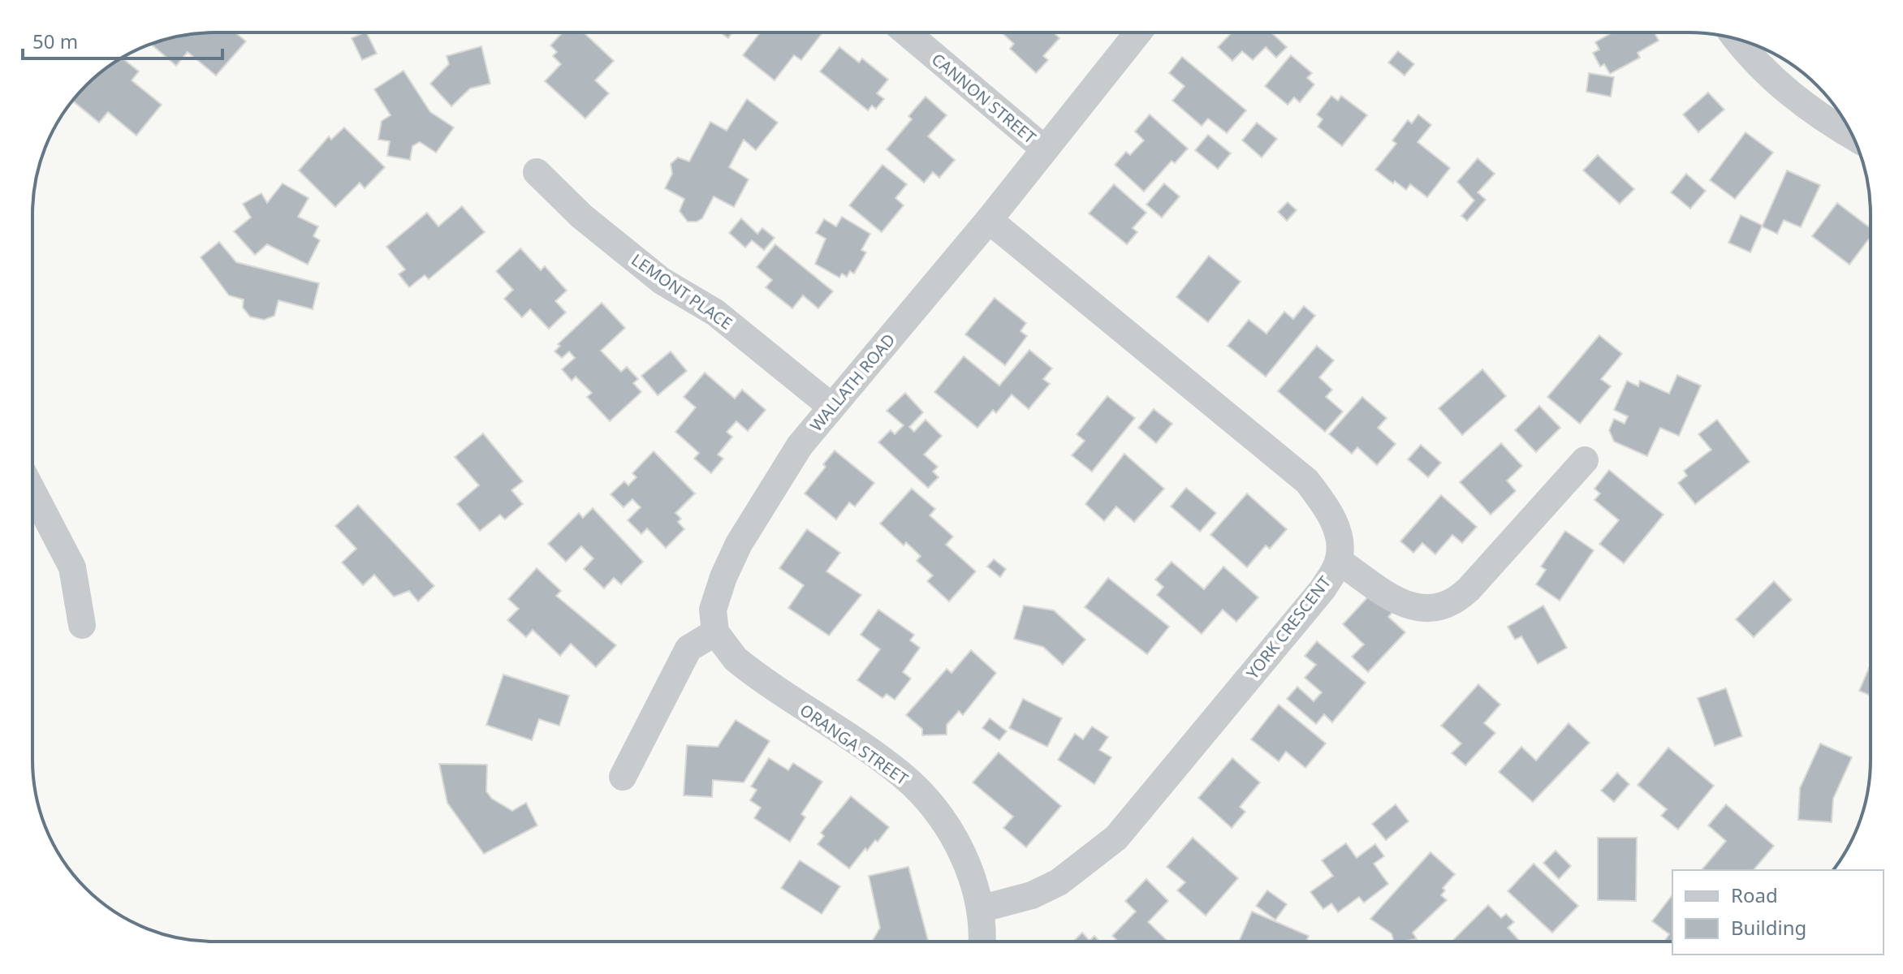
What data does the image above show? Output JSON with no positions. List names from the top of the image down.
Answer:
{
  "streets": {
    "street": [
      "CANNON STREET",
      "LEMONT PLACE",
      "WALLATH ROAD",
      "YORK CRESCENT",
      "ORANGA STREET"
    ]
  },
  "crossings": [
    ["CANNON STREET", "WALLATH ROAD"],
    ["LEMONT PLACE", "WALLATH ROAD"],
    ["WALLATH ROAD", "YORK CRESCENT"],
    ["WALLATH ROAD", "ORANGA STREET"],
    ["YORK CRESCENT", "ORANGA STREET"]
  ],
  "legend": ["Road", "Building"],
  "scale_bar": "50 m"
}
